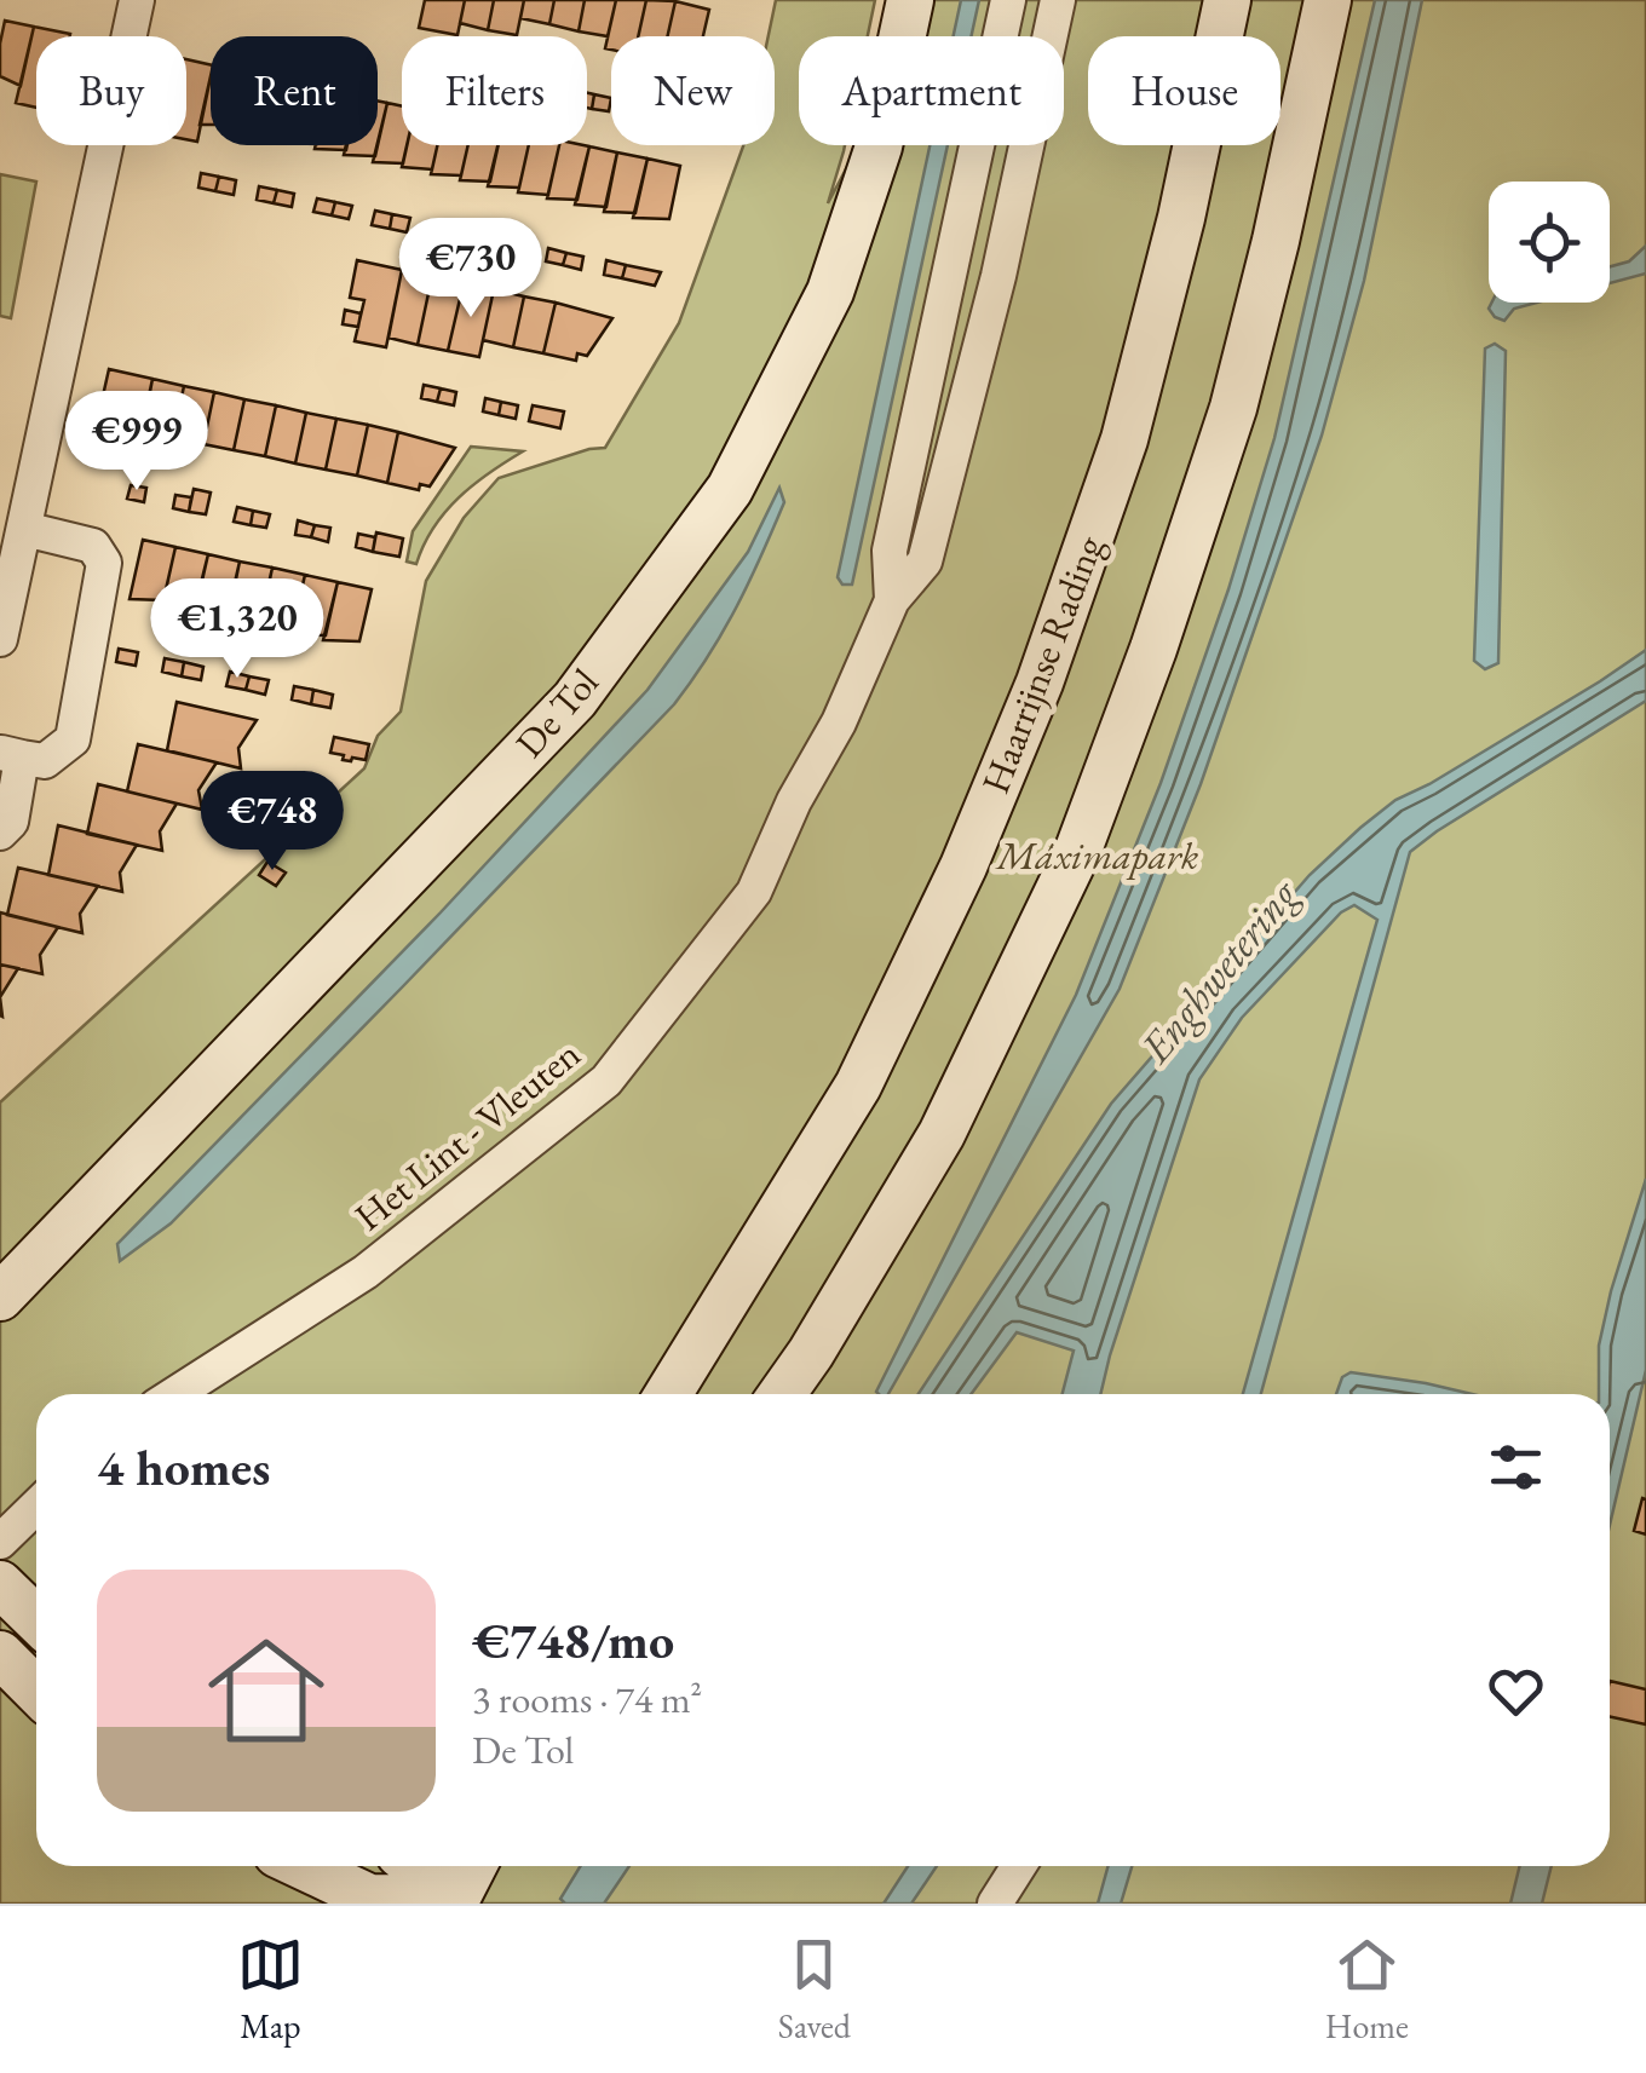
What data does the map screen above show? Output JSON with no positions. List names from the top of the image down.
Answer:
{
  "streets": {
    "main road": ["Haarrijnse Rading", "De Tol"],
    "street": ["Het Lint - Vleuten"]
  },
  "water": ["Enghwetering"],
  "parks": ["Máximapark"],
  "page": {
    "chip": [
      "Buy",
      "Rent",
      "Filters",
      "New",
      "Apartment",
      "House"
    ],
    "price": [
      "€730",
      "€999",
      "€1,320",
      "€748"
    ],
    "heading": "4 homes",
    "list": [
      {
        "name": "€748/mo",
        "note": "3 rooms · 74 m² · De Tol"
      }
    ],
    "tabs": ["Map", "Saved", "Home"]
  }
}
